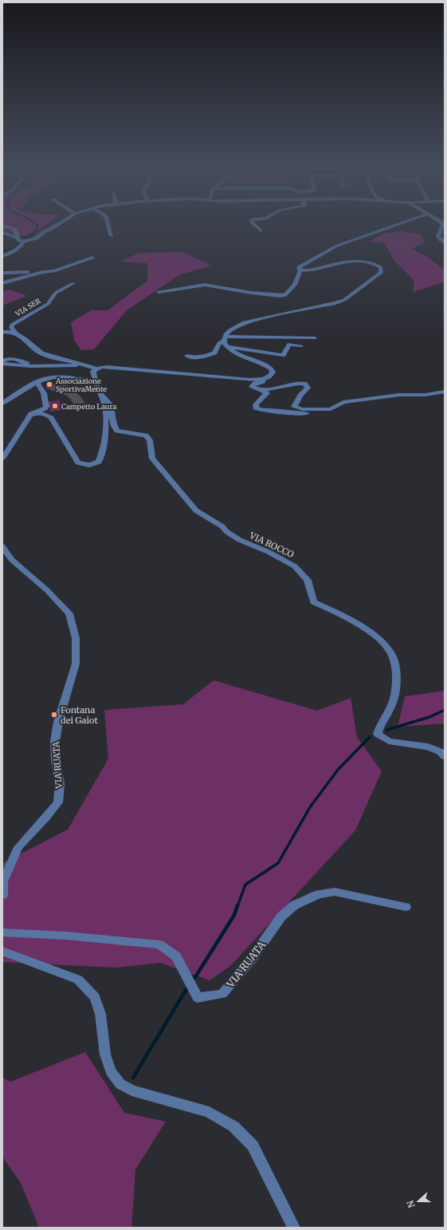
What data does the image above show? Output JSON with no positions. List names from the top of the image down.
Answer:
{
  "streets": {
    "street": ["VIA SER", "VIA ROCCO", "VIA RUATA"]
  },
  "places": ["Associazione SportivaMente", "Campetto Laura", "Fontana dei Gaiot"],
  "north": "left"
}
